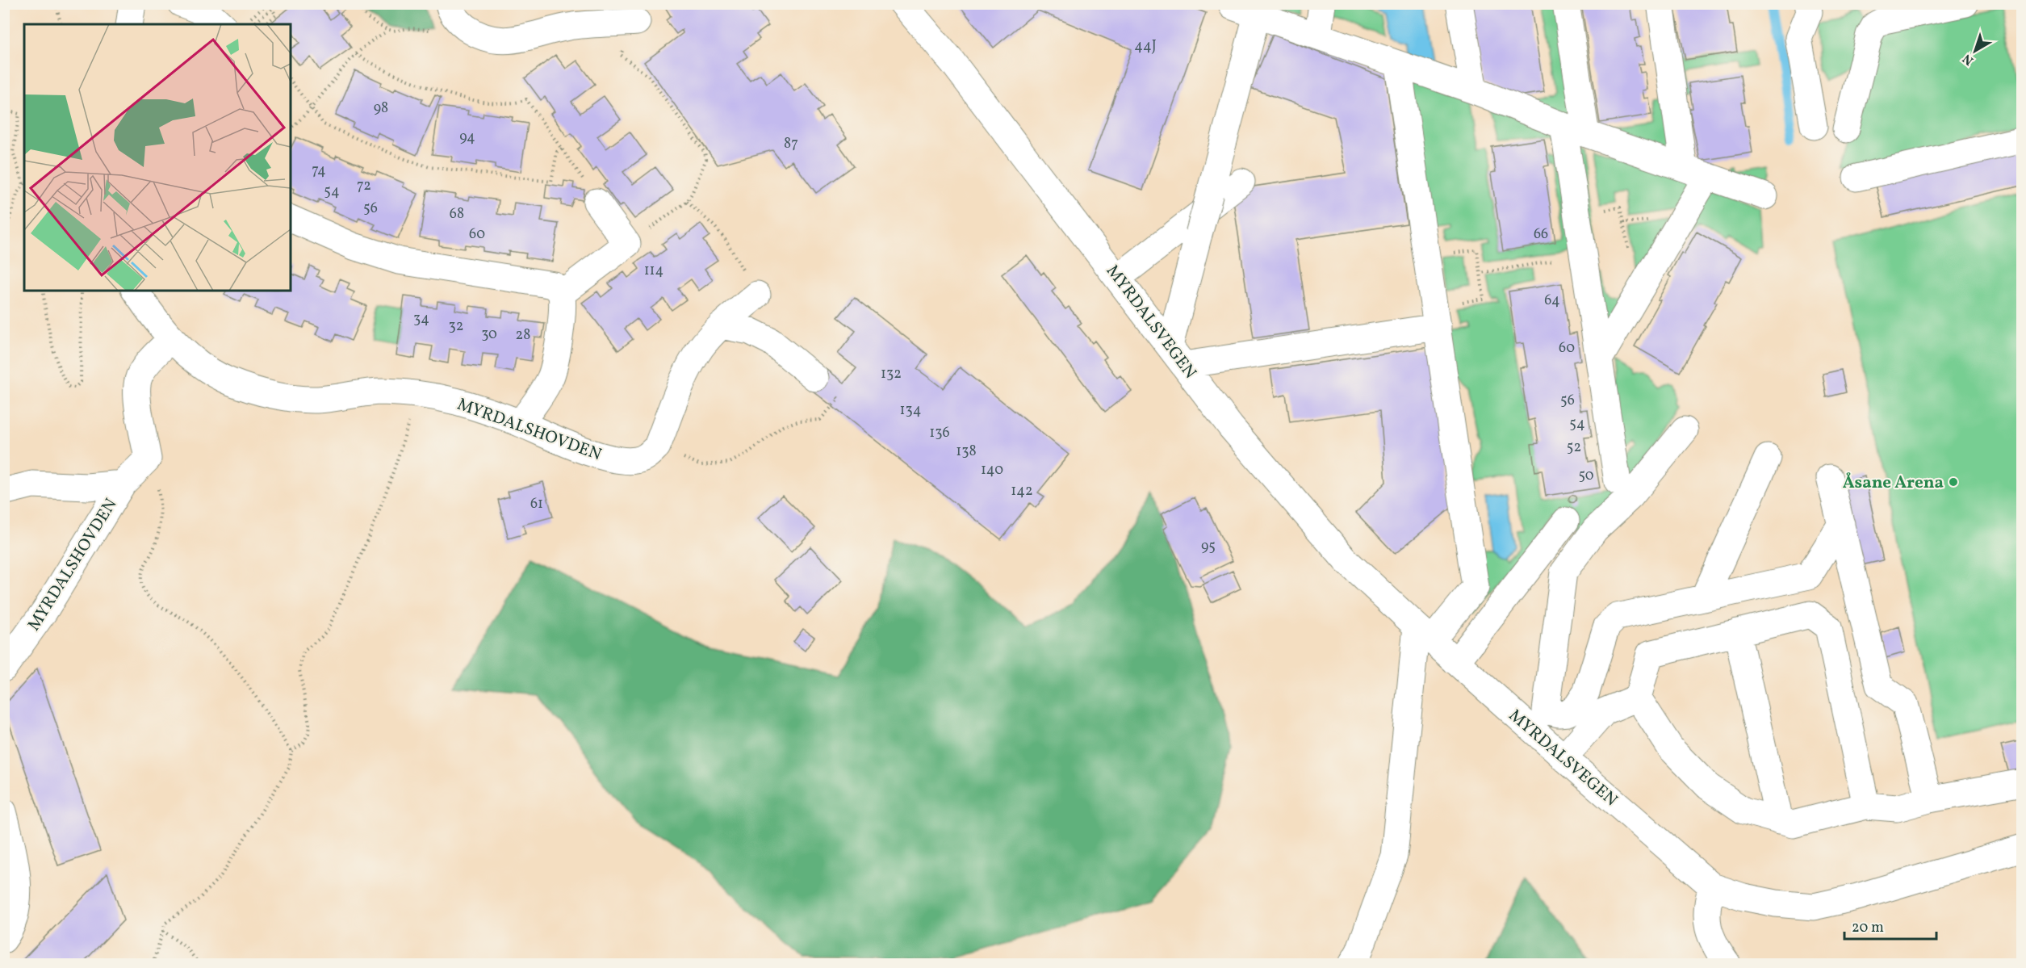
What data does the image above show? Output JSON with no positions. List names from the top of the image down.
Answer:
{
  "streets": {
    "street": ["MYRDALSVEGEN", "MYRDALSHOVDEN"]
  },
  "places": ["Åsane Arena"],
  "house_numbers": [
    "44J",
    "98",
    "94",
    "87",
    "74",
    "72",
    "54",
    "56",
    "68",
    "60",
    "66",
    "114",
    "64",
    "34",
    "32",
    "30",
    "28",
    "60",
    "132",
    "56",
    "134",
    "54",
    "136",
    "52",
    "138",
    "140",
    "50",
    "142",
    "61",
    "95"
  ],
  "scale_bar": "20 m",
  "north": "bottom left"
}
